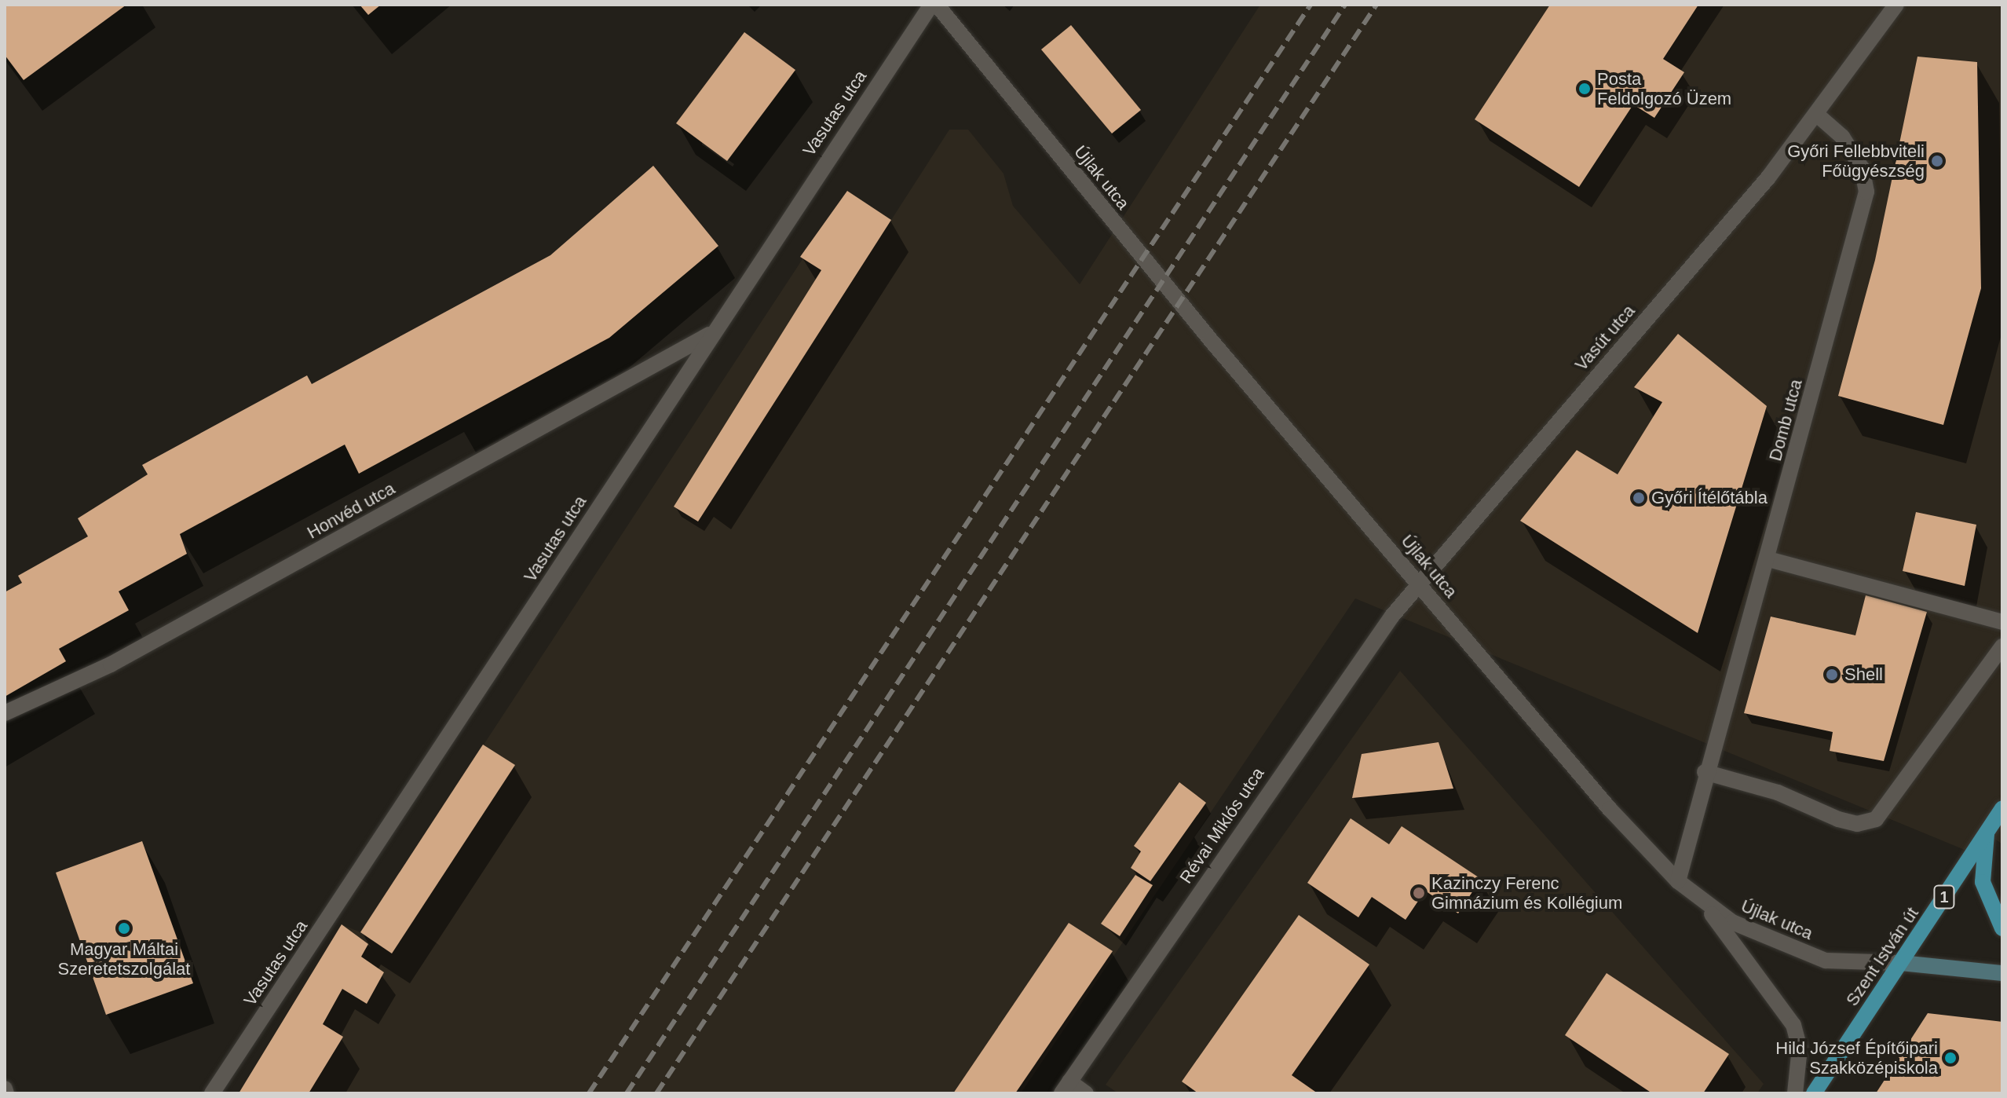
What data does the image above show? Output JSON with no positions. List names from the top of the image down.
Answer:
{
  "streets": {
    "main road": ["1", "Szent István út"],
    "street": [
      "Vasutas utca",
      "Újlak utca",
      "Vasút utca",
      "Domb utca",
      "Honvéd utca",
      "Révai Miklós utca"
    ]
  },
  "crossings": [
    ["Vasutas utca", "Honvéd utca"],
    ["Újlak utca", "Vasút utca"],
    ["Újlak utca", "Domb utca"],
    ["Újlak utca", "Révai Miklós utca"],
    ["Újlak utca", "Szent István út"],
    ["Vasút utca", "Domb utca"],
    ["Vasút utca", "Révai Miklós utca"]
  ],
  "places": [
    "Posta Feldolgozó Üzem",
    "Győri Fellebbviteli Főügyészség",
    "Győri Ítélőtábla",
    "Shell",
    "Kazinczy Ferenc Gimnázium és Kollégium",
    "Magyar Máltai Szeretetszolgálat",
    "Hild József Építőipari Szakközépiskola"
  ]
}
